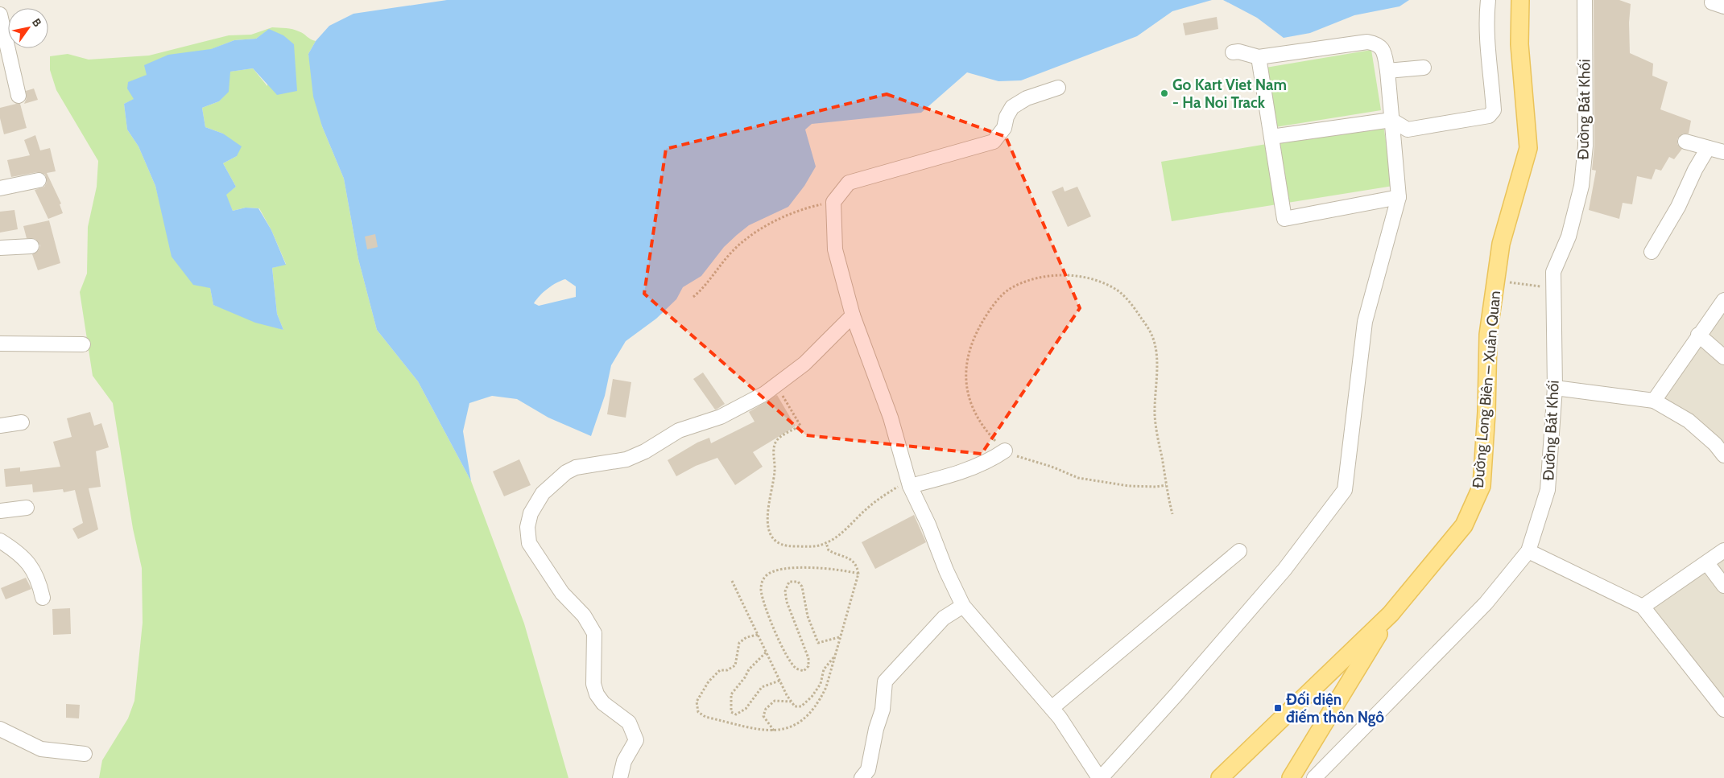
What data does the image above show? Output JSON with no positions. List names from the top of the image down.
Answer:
{
  "streets": {
    "main road": ["Đường Long Biên – Xuân Quan"],
    "street": ["Đường Bát Khối"]
  },
  "places": {
    "other": ["Go Kart Viet Nam - Ha Noi Track"],
    "transit": ["Đối diện điếm thôn Ngô"]
  },
  "north": "top right"
}
